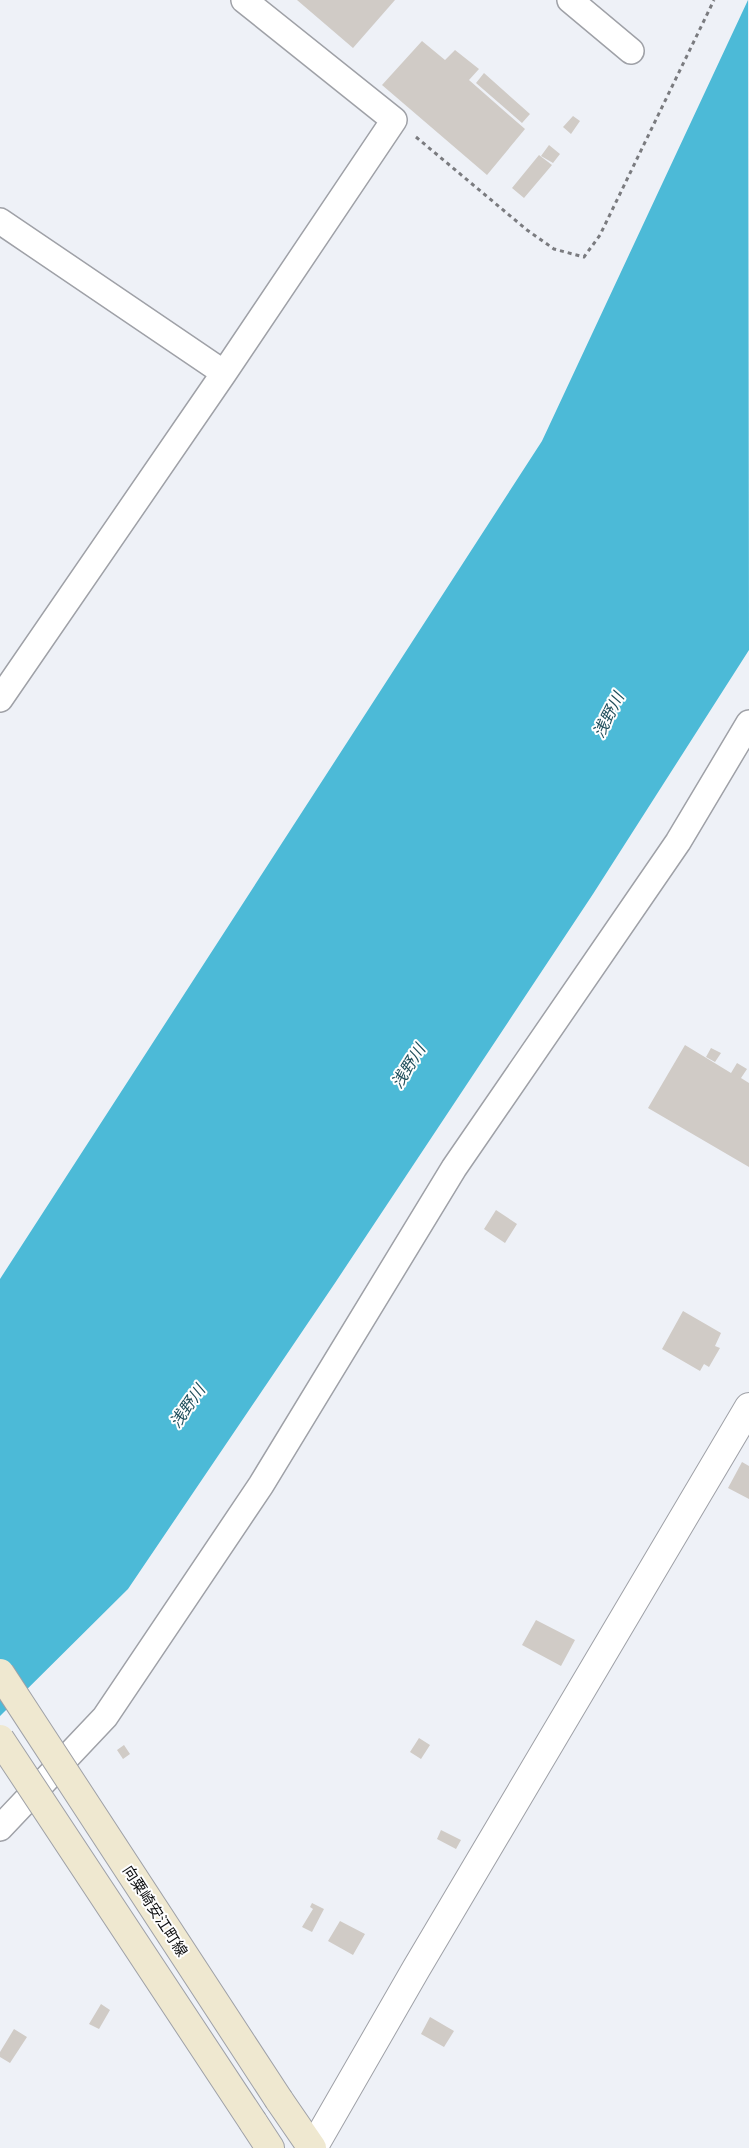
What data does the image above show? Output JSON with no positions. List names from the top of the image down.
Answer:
{
  "streets": {
    "main road": ["向粟崎安江町線"]
  },
  "water": ["浅野川"]
}
